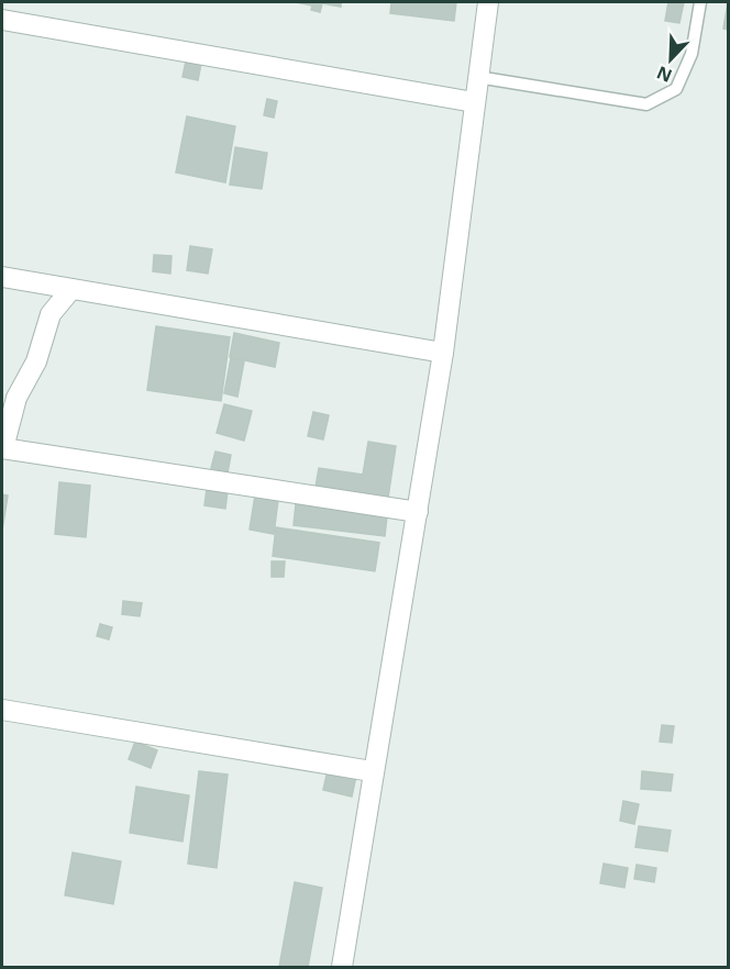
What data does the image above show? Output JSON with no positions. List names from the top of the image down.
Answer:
{
  "north": "bottom left"
}
